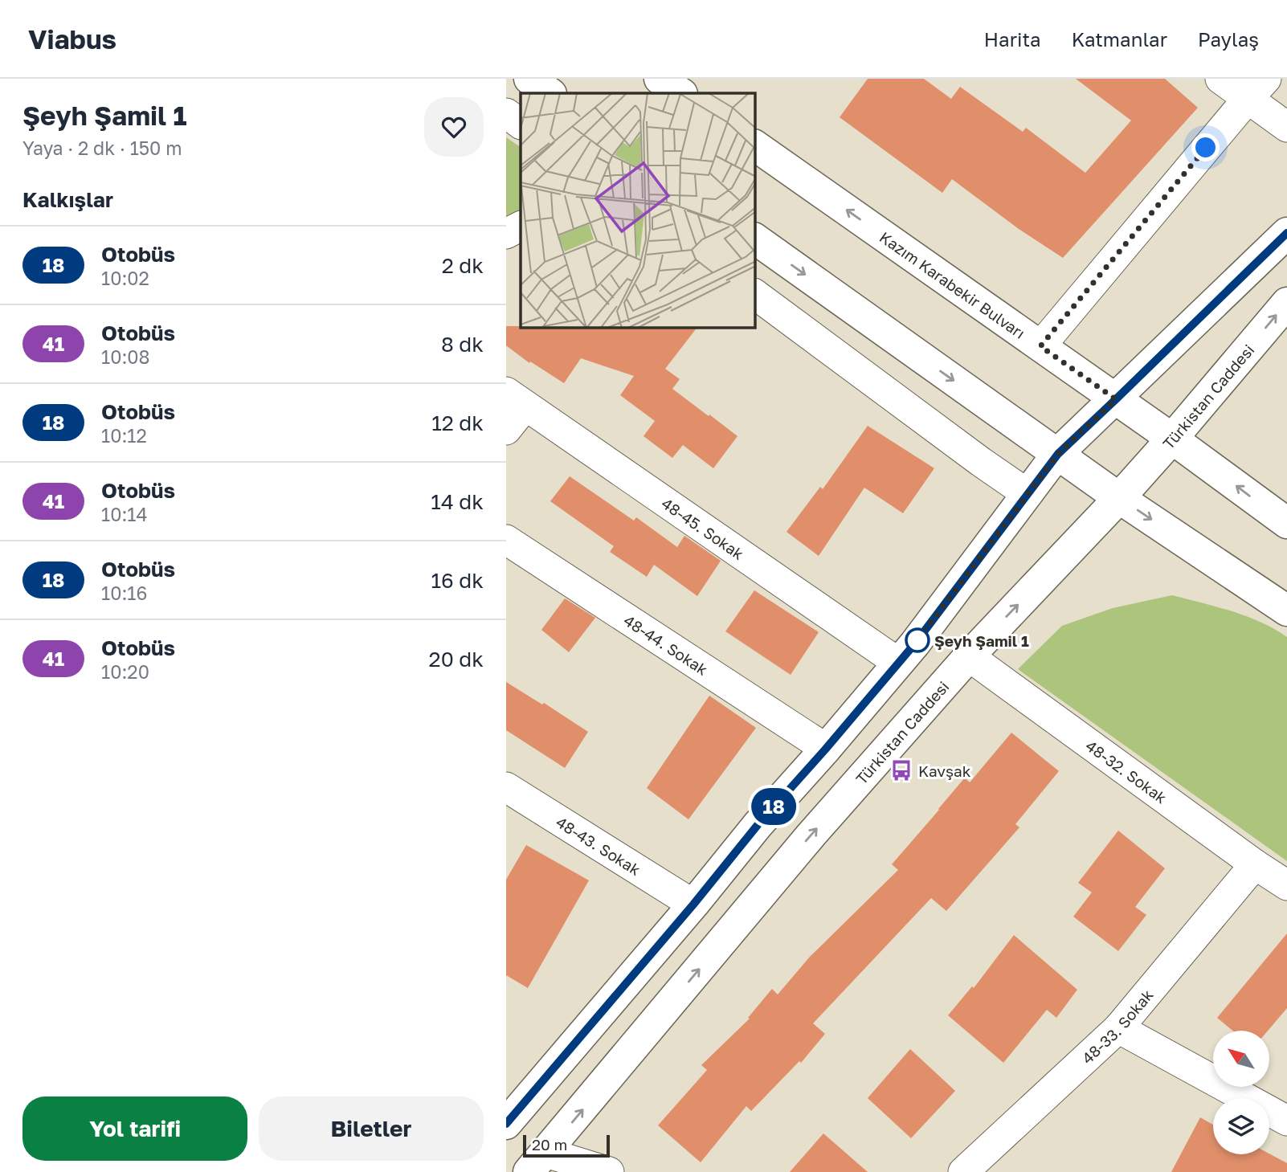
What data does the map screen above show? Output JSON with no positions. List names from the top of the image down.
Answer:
{
  "streets": {
    "street": [
      "Kazım Karabekir Bulvarı",
      "Türkistan Caddesi",
      "48-45. Sokak",
      "48-44. Sokak",
      "48-32. Sokak",
      "48-43. Sokak",
      "48-33. Sokak"
    ]
  },
  "crossings": [
    ["Kazım Karabekir Bulvarı", "Türkistan Caddesi"],
    ["Türkistan Caddesi", "48-32. Sokak"],
    ["48-32. Sokak", "48-33. Sokak"]
  ],
  "places": {
    "other": ["Şeyh Şamil 1"],
    "bus stop": ["Kavşak"]
  },
  "lines": ["bus line 18"],
  "scale_bar": "20 m",
  "north": "top left",
  "page": {
    "header": "Viabus",
    "nav": ["Harita", "Katmanlar", "Paylaş"],
    "heading": [
      ["Şeyh Şamil 1", "Yaya · 2 dk · 150 m"],
      "Kalkışlar"
    ],
    "on_map": "18",
    "list": [
      {
        "mark": "18",
        "name": "Otobüs",
        "note": "10:02",
        "value": "2 dk"
      },
      {
        "mark": "41",
        "name": "Otobüs",
        "note": "10:08",
        "value": "8 dk"
      },
      {
        "mark": "18",
        "name": "Otobüs",
        "note": "10:12",
        "value": "12 dk"
      },
      {
        "mark": "41",
        "name": "Otobüs",
        "note": "10:14",
        "value": "14 dk"
      },
      {
        "mark": "18",
        "name": "Otobüs",
        "note": "10:16",
        "value": "16 dk"
      },
      {
        "mark": "41",
        "name": "Otobüs",
        "note": "10:20",
        "value": "20 dk"
      }
    ],
    "buttons": ["Yol tarifi", "Biletler"],
    "scale": "20 m"
  }
}
